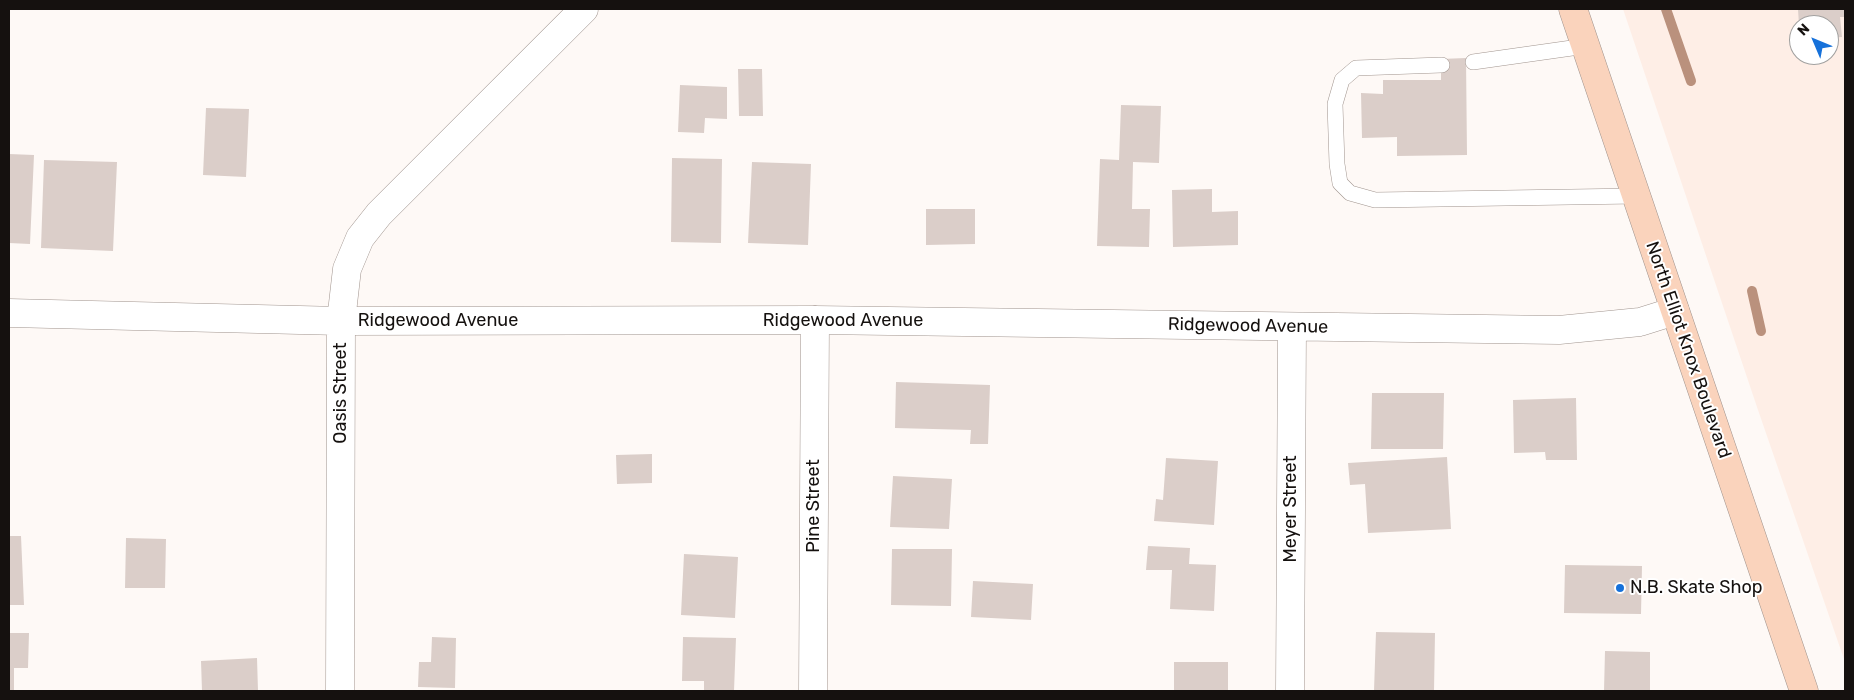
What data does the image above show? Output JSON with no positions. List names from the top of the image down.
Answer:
{
  "streets": {
    "main road": ["North Elliot Knox Boulevard"],
    "street": [
      "Ridgewood Avenue",
      "Oasis Street",
      "Pine Street",
      "Meyer Street"
    ]
  },
  "crossings": [
    ["Ridgewood Avenue", "North Elliot Knox Boulevard"],
    ["Ridgewood Avenue", "Oasis Street"],
    ["Ridgewood Avenue", "Pine Street"],
    ["Ridgewood Avenue", "Meyer Street"]
  ],
  "places": ["N.B. Skate Shop"],
  "north": "top left"
}
